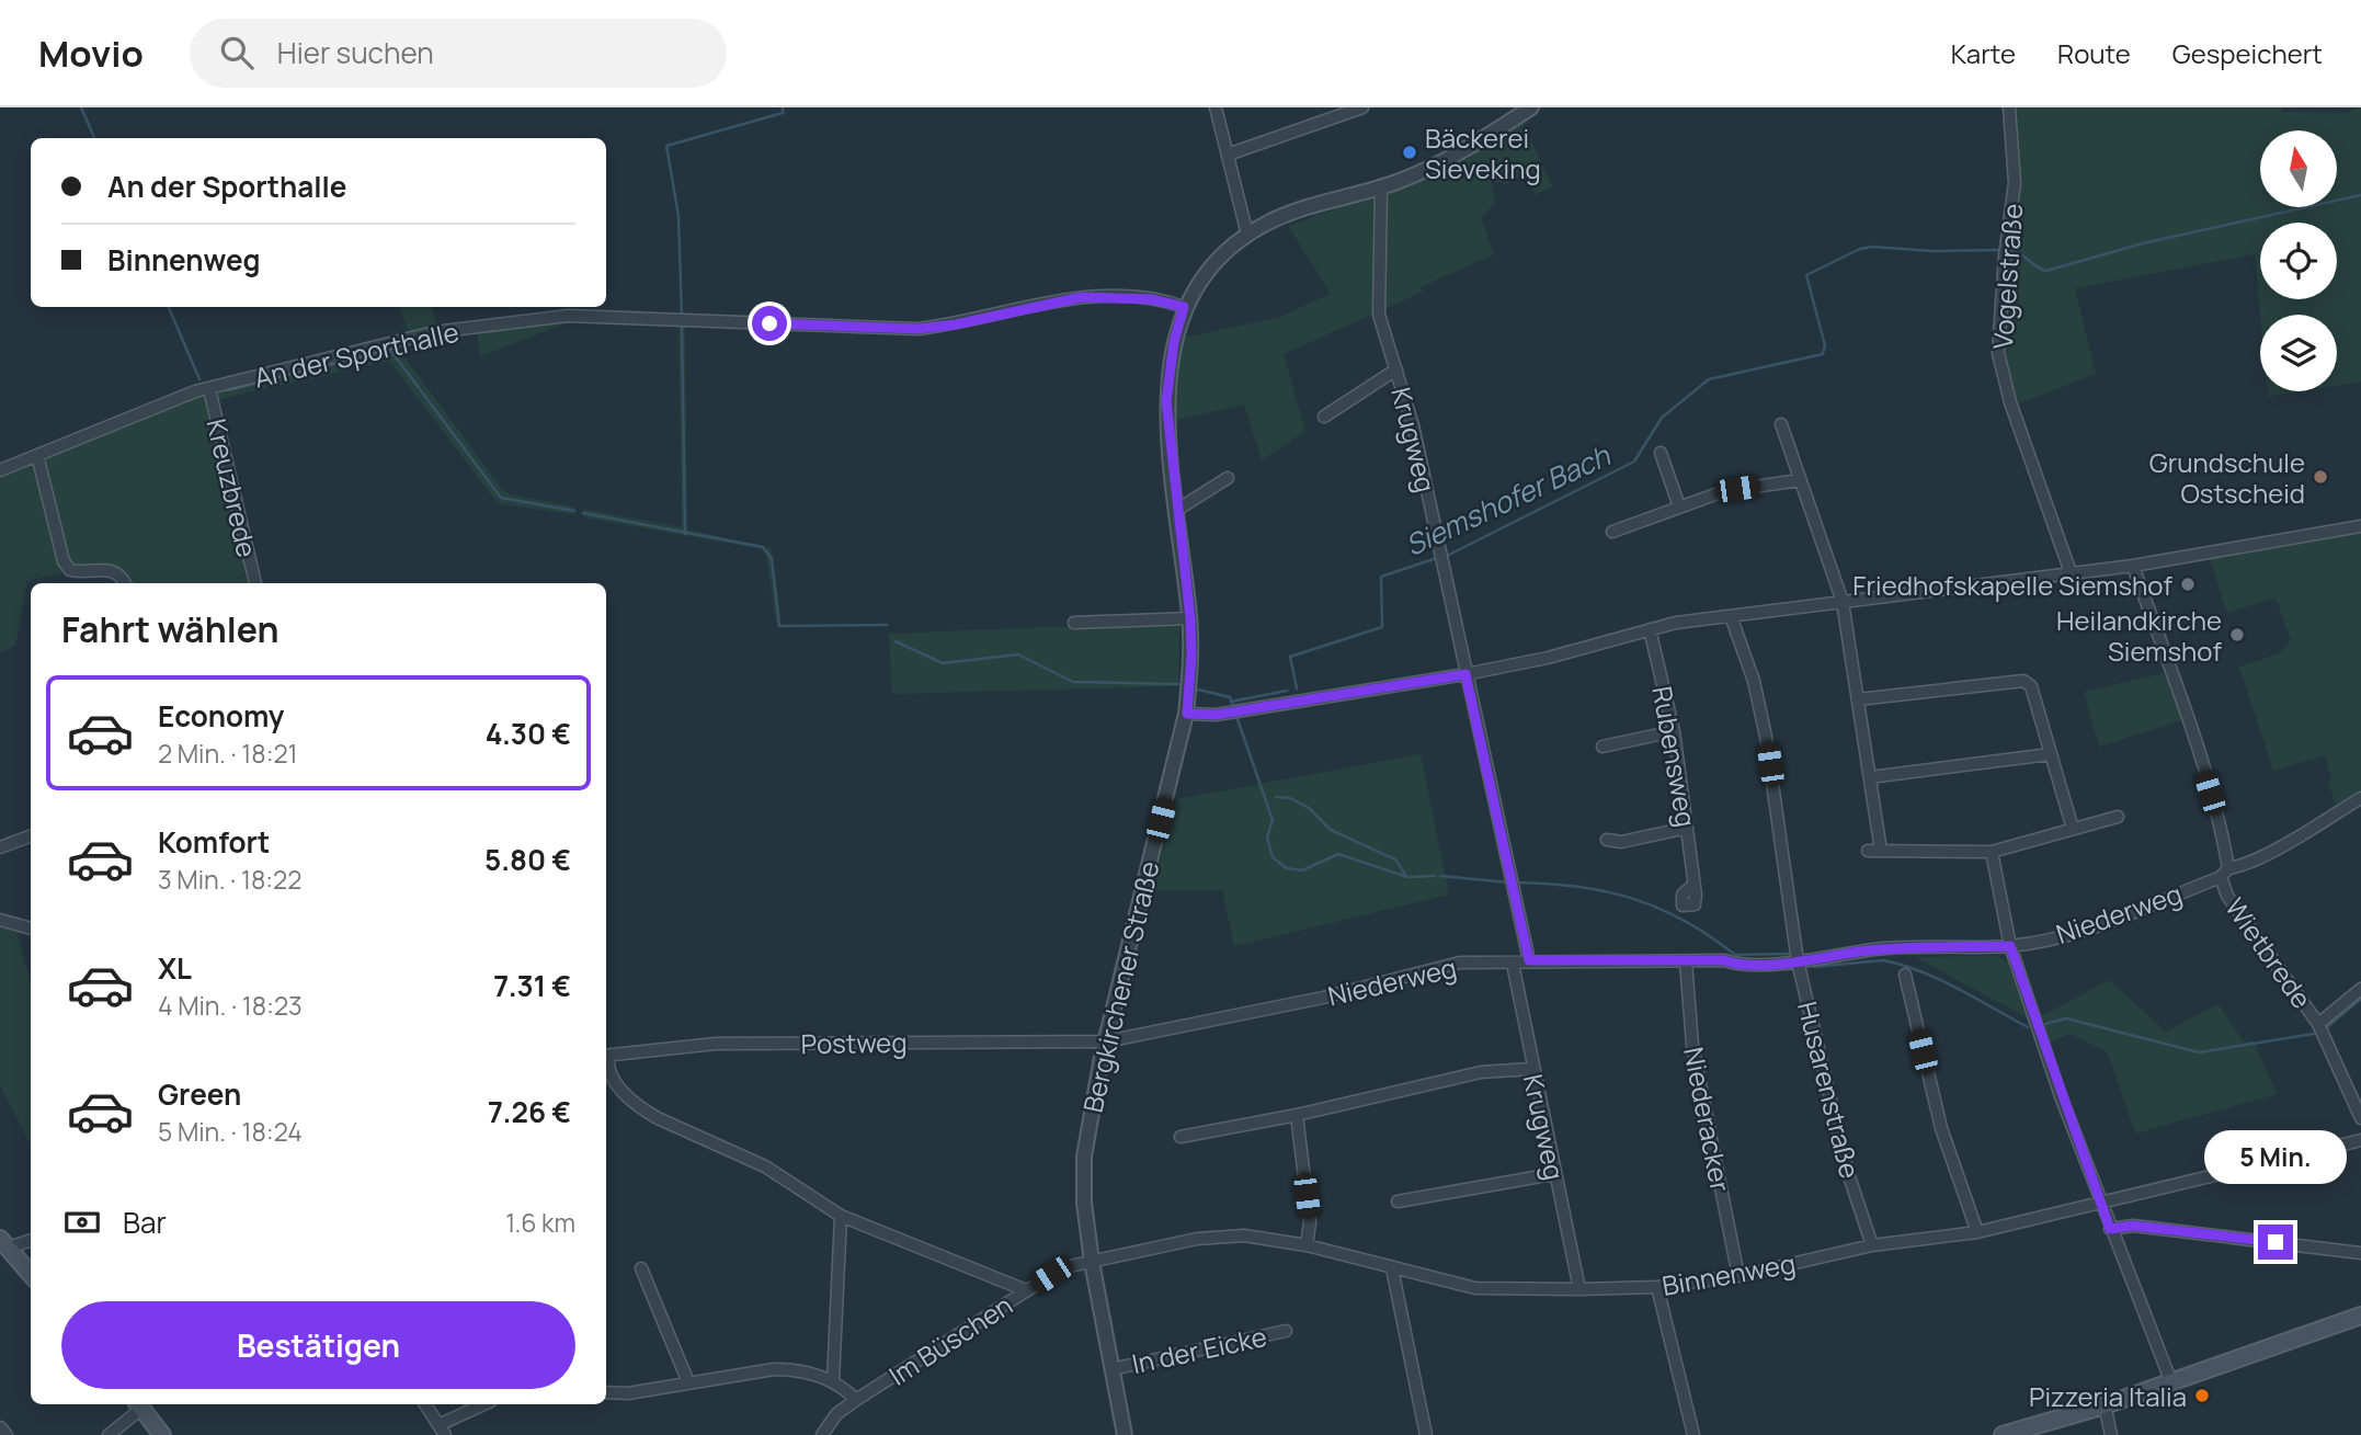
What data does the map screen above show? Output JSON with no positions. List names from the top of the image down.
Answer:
{
  "streets": {
    "street": [
      "Vogelstraße",
      "An der Sporthalle",
      "Krugweg",
      "Kreuzbrede",
      "Rubensweg",
      "Niederweg",
      "Wietbrede",
      "Bergkirchener Straße",
      "Postweg",
      "Husarenstraße",
      "Niederacker",
      "Binnenweg",
      "Im Büschen",
      "In der Eicke"
    ]
  },
  "crossings": [
    ["An der Sporthalle", "Kreuzbrede"],
    ["An der Sporthalle", "Bergkirchener Straße"],
    ["Krugweg", "Niederweg"],
    ["Krugweg", "Bergkirchener Straße"],
    ["Krugweg", "Binnenweg"],
    ["Niederweg", "Wietbrede"],
    ["Niederweg", "Bergkirchener Straße"],
    ["Niederweg", "Postweg"],
    ["Niederweg", "Husarenstraße"],
    ["Niederweg", "Niederacker"],
    ["Bergkirchener Straße", "Postweg"],
    ["Bergkirchener Straße", "Binnenweg"],
    ["Bergkirchener Straße", "Im Büschen"],
    ["Bergkirchener Straße", "In der Eicke"],
    ["Husarenstraße", "Binnenweg"],
    ["Niederacker", "Binnenweg"],
    ["Binnenweg", "Im Büschen"]
  ],
  "water": ["Siemshofer Bach"],
  "places": [
    "Bäckerei Sieveking",
    "Grundschule Ostscheid",
    "Friedhofskapelle Siemshof",
    "Heilandkirche Siemshof",
    "Pizzeria Italia"
  ],
  "north": "top",
  "page": {
    "header": "Movio",
    "search": "Hier suchen",
    "nav": ["Karte", "Route", "Gespeichert"],
    "banner": ["An der Sporthalle", "Binnenweg"],
    "heading": "Fahrt wählen",
    "list": [
      {
        "name": "Economy",
        "note": "2 Min. · 18:21",
        "value": "4.30 €"
      },
      {
        "name": "Komfort",
        "note": "3 Min. · 18:22",
        "value": "5.80 €"
      },
      {
        "name": "XL",
        "note": "4 Min. · 18:23",
        "value": "7.31 €"
      },
      {
        "name": "Green",
        "note": "5 Min. · 18:24",
        "value": "7.26 €"
      }
    ],
    "bubble": "5 Min.",
    "pay": ["Bar", "1.6 km"],
    "buttons": "Bestätigen"
  }
}
